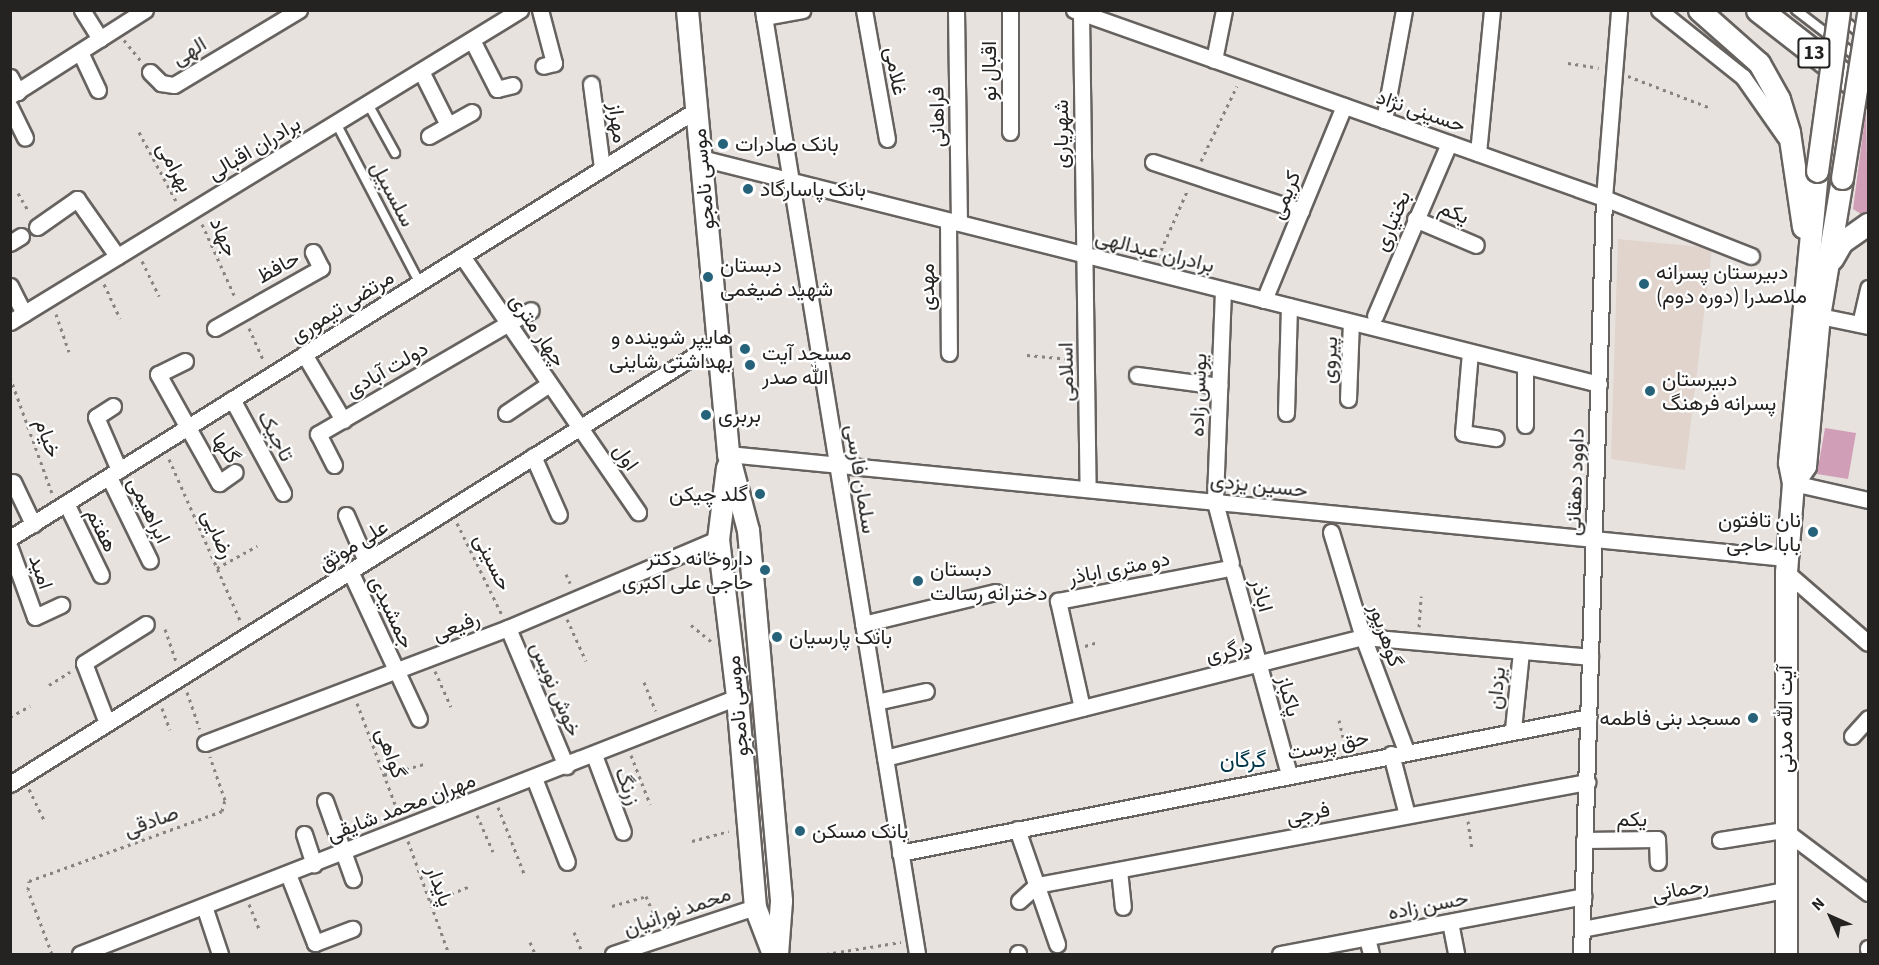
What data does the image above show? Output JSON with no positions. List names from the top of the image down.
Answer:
{
  "streets": {
    "highway": ["13"],
    "main road": ["موسی نامجو", "آیت الله مدنی"],
    "street": [
      "الهی",
      "غلامی",
      "اقبال نو",
      "حسینی نژاد",
      "فراهانی",
      "مهراز",
      "شهریاری",
      "برادران اقبالی",
      "کریمی",
      "یکم",
      "بختیاری",
      "برادران عبدالهی",
      "حافظ",
      "مهدی",
      "مرتضی تیموری",
      "چهار متری",
      "پیروی",
      "دولت آبادی",
      "اسلامی",
      "یونس زاده",
      "تاجیک",
      "گلها",
      "اول",
      "سلمان فارسی",
      "داوود دهقانی",
      "حسین یزدی",
      "ابراهیمی",
      "هفتم",
      "علی موثق",
      "دو متری اباذر",
      "امید",
      "اباذر",
      "جمشیدی",
      "رفیعی",
      "گوهرپور",
      "درگری",
      "یزدان",
      "خوش نویس",
      "پاکباز",
      "حق پرست",
      "زرنگ",
      "مهران محمد شایقی",
      "فرجی",
      "رحمانی",
      "حسن زاده",
      "محمد نورانیان"
    ],
    "lane": ["سلسبیل"],
    "path": [
      "بهرامی",
      "جهاد",
      "خیام",
      "رضایی",
      "حسینی",
      "گواهی",
      "صادقی",
      "پایدار"
    ]
  },
  "crossings": [
    ["حسینی نژاد", "شهریاری"],
    ["حسینی نژاد", "کریمی"],
    ["حسینی نژاد", "بختیاری"],
    ["حسینی نژاد", "داوود دهقانی"],
    ["فراهانی", "برادران عبدالهی"],
    ["فراهانی", "مهدی"],
    ["مهراز", "مرتضی تیموری"],
    ["شهریاری", "برادران عبدالهی"],
    ["شهریاری", "اسلامی"],
    ["برادران اقبالی", "بهرامی"],
    ["برادران اقبالی", "سلسبیل"],
    ["برادران اقبالی", "جهاد"],
    ["بهرامی", "جهاد"],
    ["موسی نامجو", "برادران عبدالهی"],
    ["موسی نامجو", "مرتضی تیموری"],
    ["موسی نامجو", "حسین یزدی"],
    ["موسی نامجو", "علی موثق"],
    ["موسی نامجو", "رفیعی"],
    ["موسی نامجو", "مهران محمد شایقی"],
    ["موسی نامجو", "محمد نورانیان"],
    ["سلسبیل", "مرتضی تیموری"],
    ["کریمی", "برادران عبدالهی"],
    ["یکم", "بختیاری"],
    ["یکم", "داوود دهقانی"],
    ["جهاد", "حافظ"],
    ["جهاد", "مرتضی تیموری"],
    ["برادران عبدالهی", "مهدی"],
    ["برادران عبدالهی", "پیروی"],
    ["برادران عبدالهی", "اسلامی"],
    ["برادران عبدالهی", "یونس زاده"],
    ["برادران عبدالهی", "سلمان فارسی"],
    ["برادران عبدالهی", "داوود دهقانی"],
    ["مرتضی تیموری", "چهار متری"],
    ["مرتضی تیموری", "تاجیک"],
    ["مرتضی تیموری", "خیام"],
    ["مرتضی تیموری", "گلها"],
    ["مرتضی تیموری", "ابراهیمی"],
    ["مرتضی تیموری", "هفتم"],
    ["مرتضی تیموری", "رضایی"],
    ["چهار متری", "دولت آبادی"],
    ["چهار متری", "اول"],
    ["چهار متری", "علی موثق"],
    ["اسلامی", "حسین یزدی"],
    ["یونس زاده", "حسین یزدی"],
    ["یونس زاده", "اباذر"],
    ["خیام", "هفتم"],
    ["اول", "علی موثق"],
    ["سلمان فارسی", "حسین یزدی"],
    ["سلمان فارسی", "درگری"],
    ["سلمان فارسی", "حق پرست"],
    ["داوود دهقانی", "حسین یزدی"],
    ["داوود دهقانی", "درگری"],
    ["داوود دهقانی", "حق پرست"],
    ["داوود دهقانی", "فرجی"],
    ["داوود دهقانی", "رحمانی"],
    ["داوود دهقانی", "حسن زاده"],
    ["حسین یزدی", "اباذر"],
    ["حسین یزدی", "آیت الله مدنی"],
    ["رضایی", "علی موثق"],
    ["علی موثق", "حسینی"],
    ["علی موثق", "جمشیدی"],
    ["علی موثق", "صادقی"],
    ["حسینی", "رفیعی"],
    ["حسینی", "خوش نویس"],
    ["دو متری اباذر", "اباذر"],
    ["دو متری اباذر", "درگری"],
    ["اباذر", "درگری"],
    ["اباذر", "پاکباز"],
    ["جمشیدی", "رفیعی"],
    ["رفیعی", "خوش نویس"],
    ["رفیعی", "گواهی"],
    ["رفیعی", "صادقی"],
    ["گوهرپور", "درگری"],
    ["گوهرپور", "حق پرست"],
    ["گوهرپور", "فرجی"],
    ["درگری", "یزدان"],
    ["درگری", "پاکباز"],
    ["یزدان", "حق پرست"],
    ["خوش نویس", "مهران محمد شایقی"],
    ["پاکباز", "حق پرست"],
    ["آیت الله مدنی", "رحمانی"],
    ["گواهی", "مهران محمد شایقی"],
    ["گواهی", "پایدار"],
    ["زرنگ", "مهران محمد شایقی"],
    ["مهران محمد شایقی", "پایدار"]
  ],
  "districts": ["گرگان"],
  "places": [
    "بانک صادرات",
    "بانک پاسارگاد",
    "دبستان شهید ضیغمی",
    "دبيرستان پسرانه ملاصدرا (دوره دوم)",
    "هایپر شوینده و بهداشتی شاینی",
    "مسجد آیت الله صدر",
    "دبیرستان پسرانه فرهنگ",
    "بربری",
    "گلد چیکن",
    "نان تافتون بابا حاجی",
    "داروخانه دکتر حاجی علی اکبری",
    "دبستان دخترانه رسالت",
    "بانک پارسیان",
    "مسجد بنی فاطمه",
    "بانک مسکن"
  ],
  "north": "top left"
}
